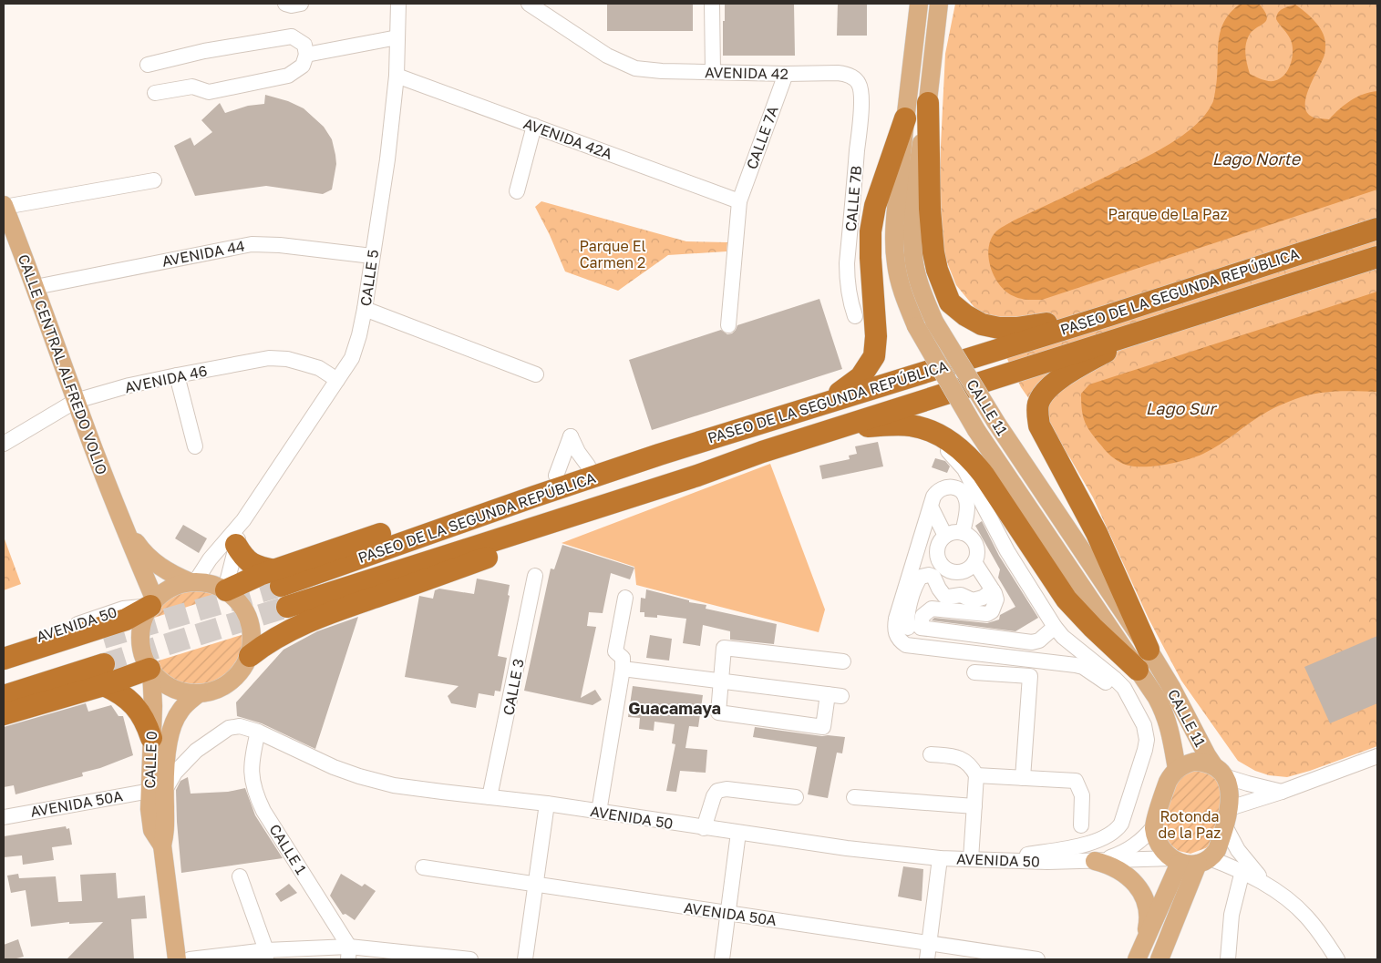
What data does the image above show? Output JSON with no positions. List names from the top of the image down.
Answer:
{
  "streets": {
    "highway": ["PASEO DE LA SEGUNDA REPÚBLICA"],
    "main road": ["CALLE CENTRAL ALFREDO VOLIO", "CALLE 11", "CALLE 0"],
    "street": [
      "AVENIDA 42",
      "CALLE 7A",
      "AVENIDA 42A",
      "CALLE 7B",
      "AVENIDA 44",
      "CALLE 5",
      "AVENIDA 46",
      "AVENIDA 50",
      "CALLE 3",
      "AVENIDA 50A",
      "CALLE 1"
    ]
  },
  "crossings": [
    ["AVENIDA 42", "CALLE 7A"],
    ["AVENIDA 42", "CALLE 7B"],
    ["CALLE 7A", "AVENIDA 42A"],
    ["AVENIDA 42A", "CALLE 5"],
    ["AVENIDA 44", "CALLE 5"],
    ["AVENIDA 44", "CALLE CENTRAL ALFREDO VOLIO"],
    ["CALLE 5", "CALLE CENTRAL ALFREDO VOLIO"],
    ["CALLE 5", "AVENIDA 46"],
    ["CALLE 5", "AVENIDA 50"],
    ["CALLE 5", "CALLE 0"],
    ["CALLE CENTRAL ALFREDO VOLIO", "AVENIDA 46"],
    ["CALLE CENTRAL ALFREDO VOLIO", "AVENIDA 50"],
    ["CALLE CENTRAL ALFREDO VOLIO", "CALLE 0"],
    ["CALLE 11", "AVENIDA 50"],
    ["AVENIDA 50", "CALLE 3"],
    ["AVENIDA 50", "CALLE 0"],
    ["AVENIDA 50", "AVENIDA 50A"],
    ["AVENIDA 50", "CALLE 1"],
    ["CALLE 0", "AVENIDA 50A"]
  ],
  "districts": ["Guacamaya"],
  "water": ["Lago Norte", "Lago Sur"],
  "parks": ["Parque de La Paz", "Parque El Carmen 2", "Rotonda de la Paz"]
}
